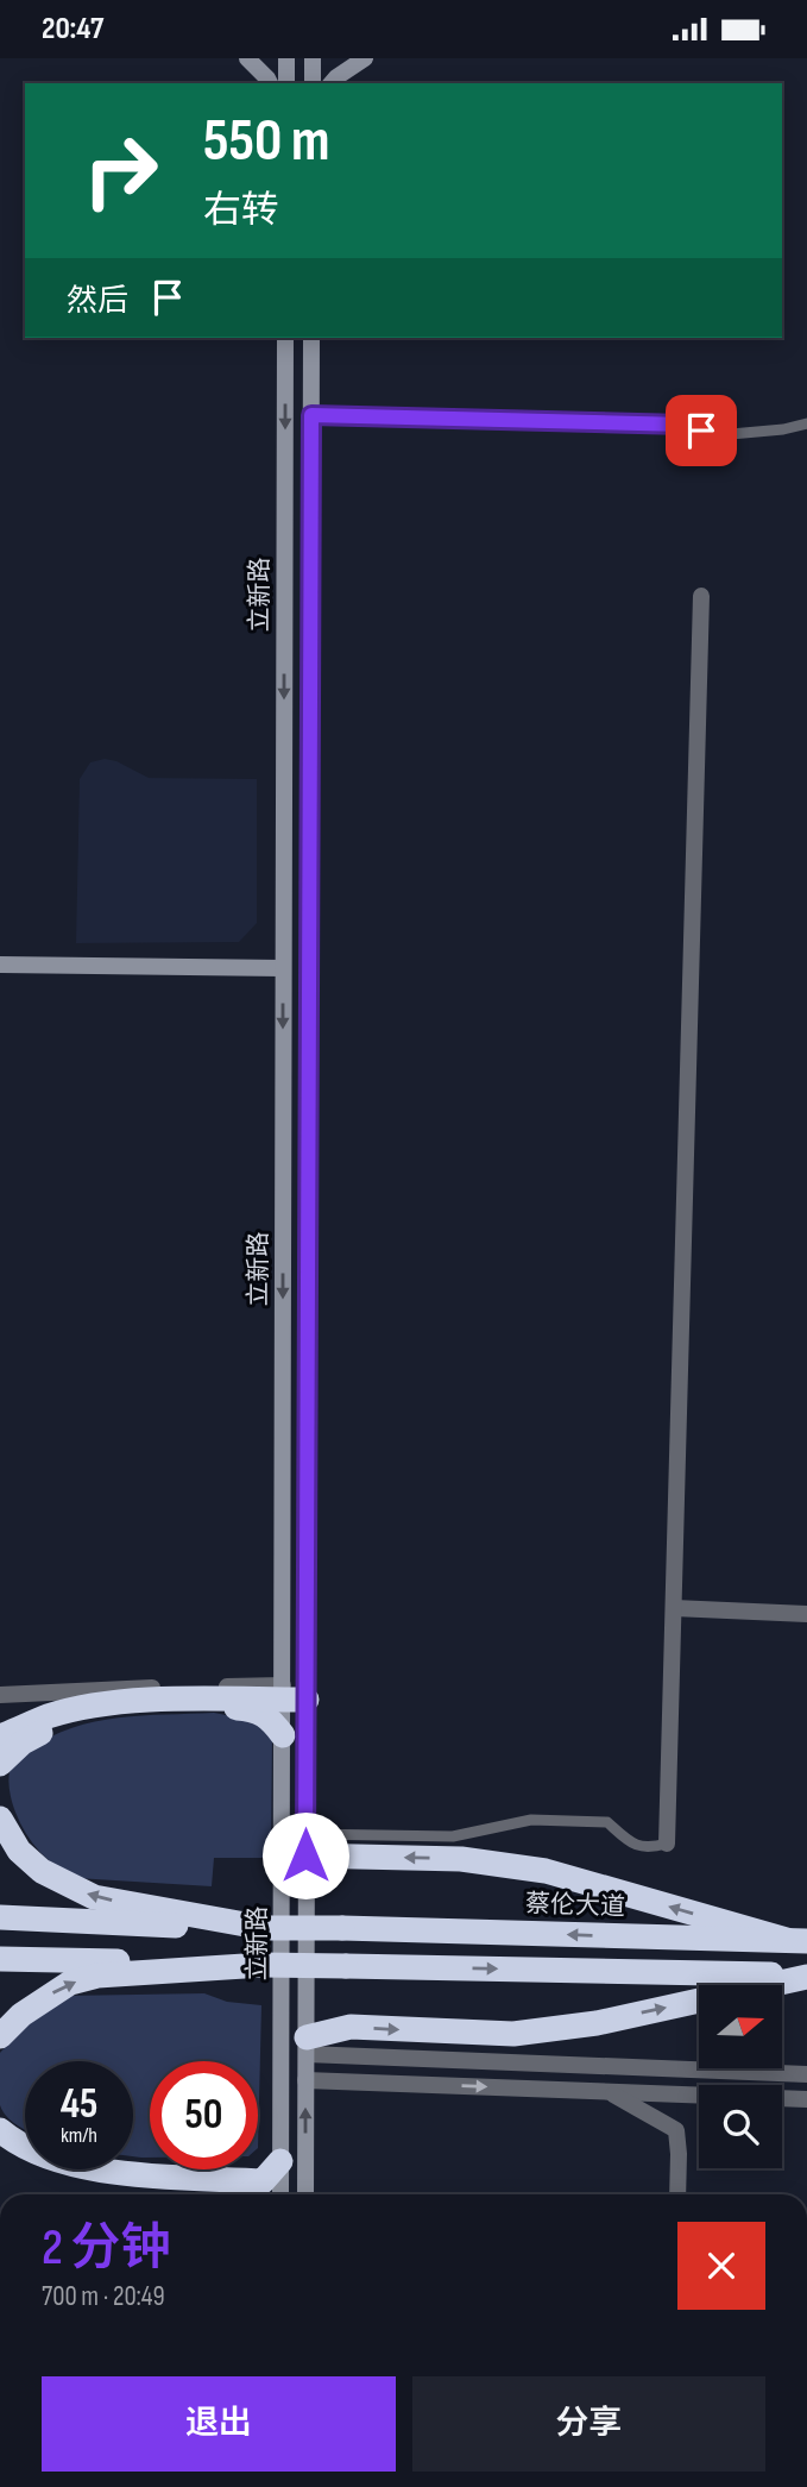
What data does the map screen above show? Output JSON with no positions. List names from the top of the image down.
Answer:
{
  "streets": {
    "highway": ["蔡伦大道"],
    "main road": ["立新路"]
  },
  "north": "right",
  "page": {
    "status": "20:47",
    "turn": ["550 m", "右转"],
    "then": "然后",
    "speed": "45 km/h",
    "limit": "50",
    "heading": ["2 分钟", "700 m · 20:49"],
    "buttons": ["退出", "分享"]
  }
}
